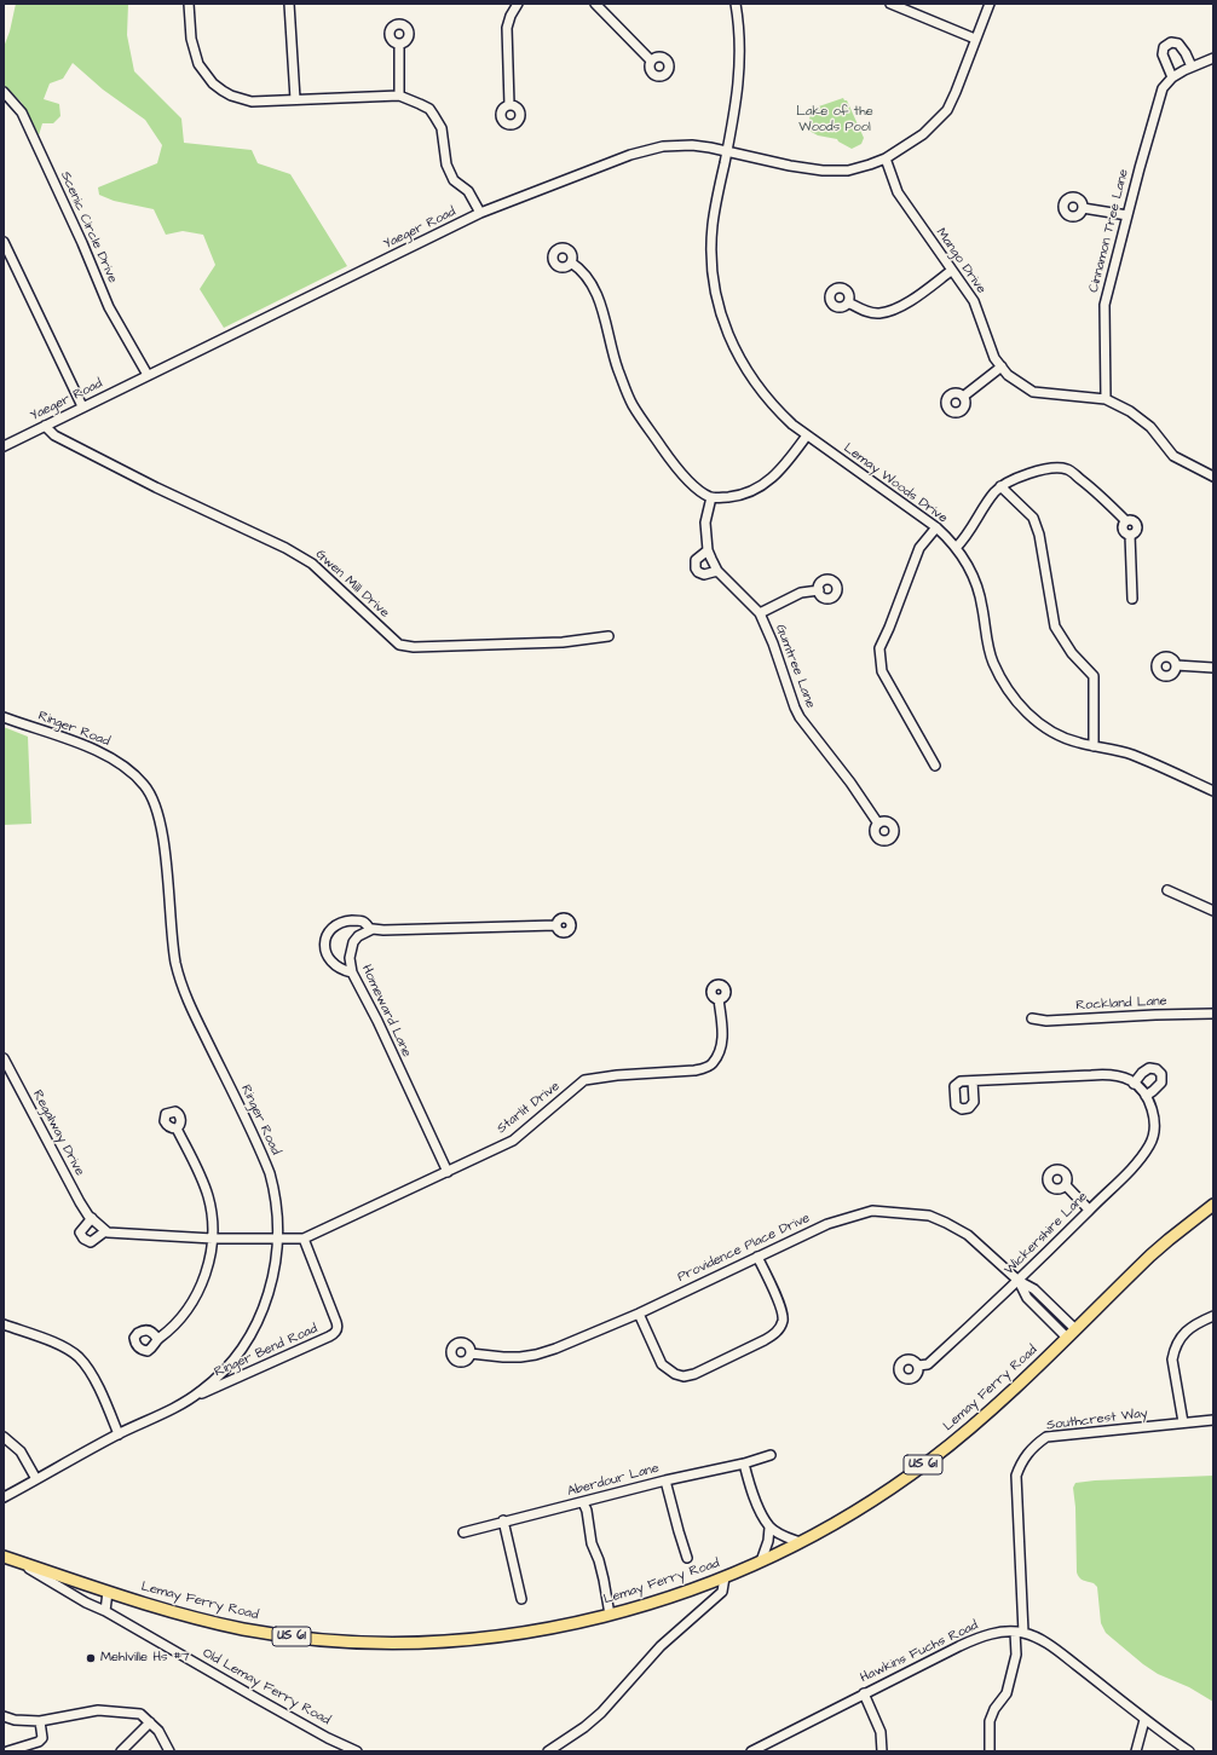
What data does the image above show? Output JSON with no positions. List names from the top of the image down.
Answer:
{
  "streets": {
    "main road": ["Lemay Ferry Road", "US 61"],
    "street": [
      "Scenic Circle Drive",
      "Yaeger Road",
      "Cinnamon Tree Lane",
      "Mango Drive",
      "Lemay Woods Drive",
      "Gwen Mill Drive",
      "Gumtree Lane",
      "Ringer Road",
      "Rockland Lane",
      "Homeward Lane",
      "Starlit Drive",
      "Regalway Drive",
      "Wickershire Lane",
      "Providence Place Drive",
      "Ringer Bend Road",
      "Southcrest Way",
      "Aberdour Lane",
      "Hawkins Fuchs Road",
      "Old Lemay Ferry Road"
    ]
  },
  "crossings": [
    ["Scenic Circle Drive", "Yaeger Road"],
    ["Yaeger Road", "Mango Drive"],
    ["Yaeger Road", "Lemay Woods Drive"],
    ["Yaeger Road", "Gwen Mill Drive"],
    ["Cinnamon Tree Lane", "Mango Drive"],
    ["Ringer Road", "Starlit Drive"],
    ["Ringer Road", "Ringer Bend Road"],
    ["Homeward Lane", "Starlit Drive"],
    ["Starlit Drive", "Ringer Bend Road"],
    ["Wickershire Lane", "Providence Place Drive"],
    ["Providence Place Drive", "Lemay Ferry Road"],
    ["Lemay Ferry Road", "Old Lemay Ferry Road"],
    ["Southcrest Way", "Hawkins Fuchs Road"]
  ],
  "parks": ["Lake of the Woods Pool"],
  "places": ["Mehlville Hs #7"]
}
